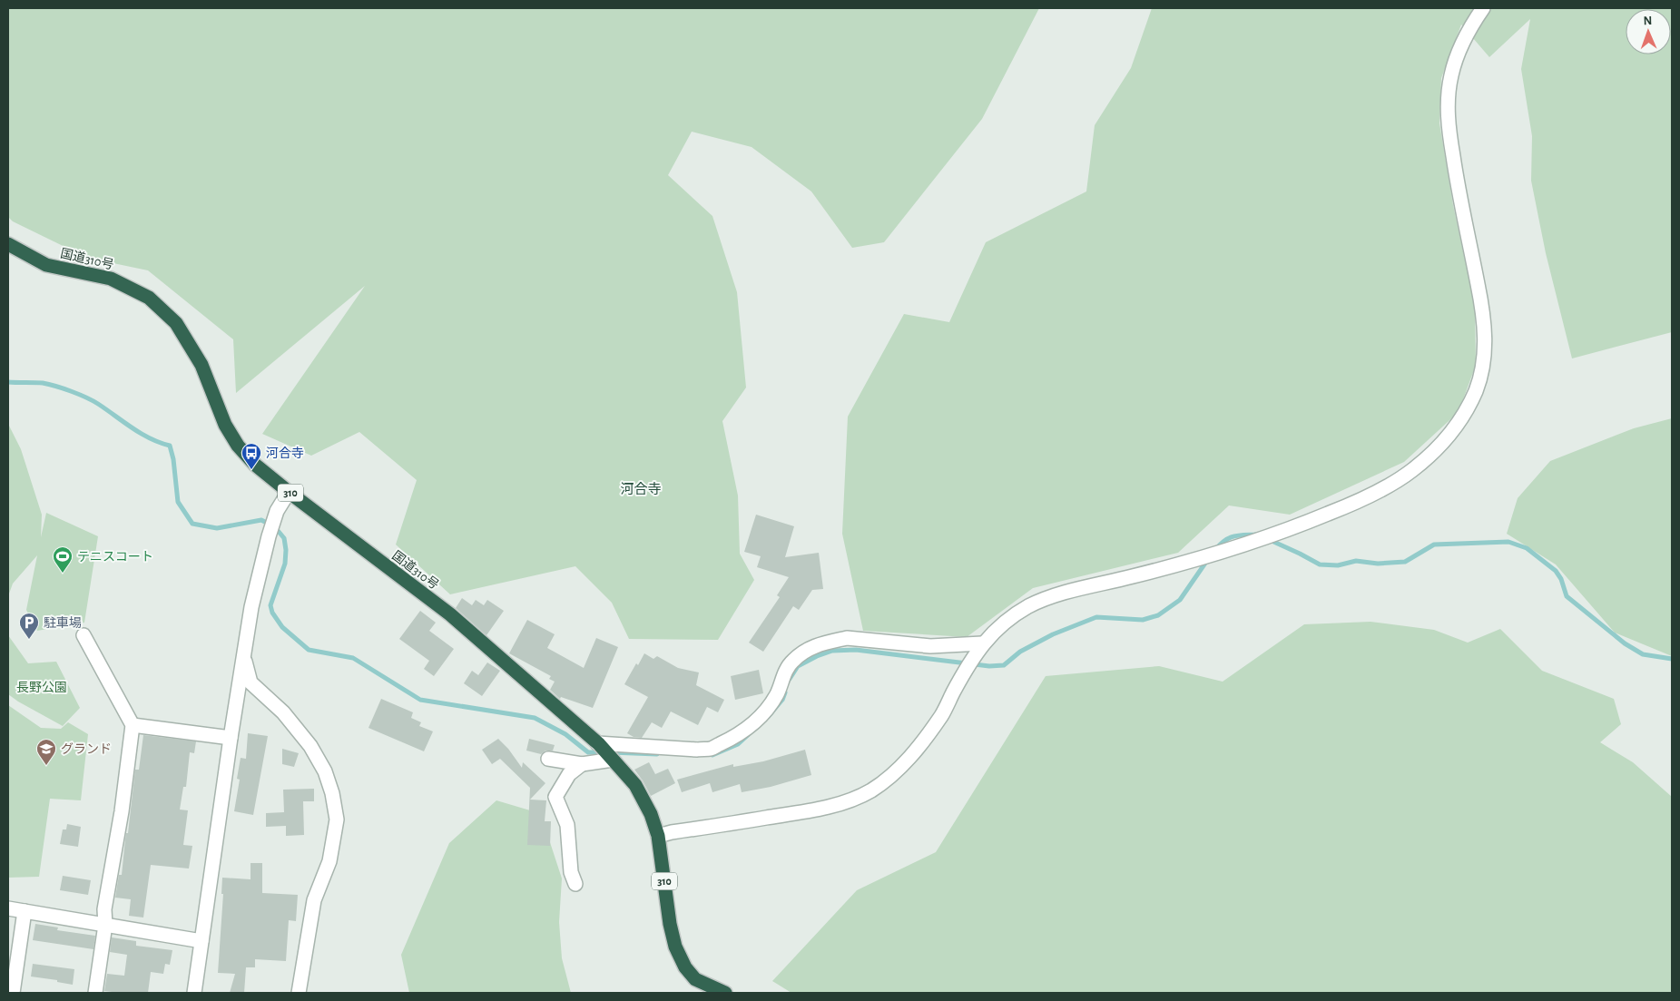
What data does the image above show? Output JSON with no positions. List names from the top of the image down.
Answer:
{
  "streets": {
    "highway": ["国道310号", "310"]
  },
  "districts": ["河合寺"],
  "parks": ["長野公園"],
  "places": {
    "bus stop": ["河合寺"],
    "sports": ["テニスコート"],
    "parking": ["駐車場"],
    "school or university": ["グランド"]
  },
  "north": "top"
}
